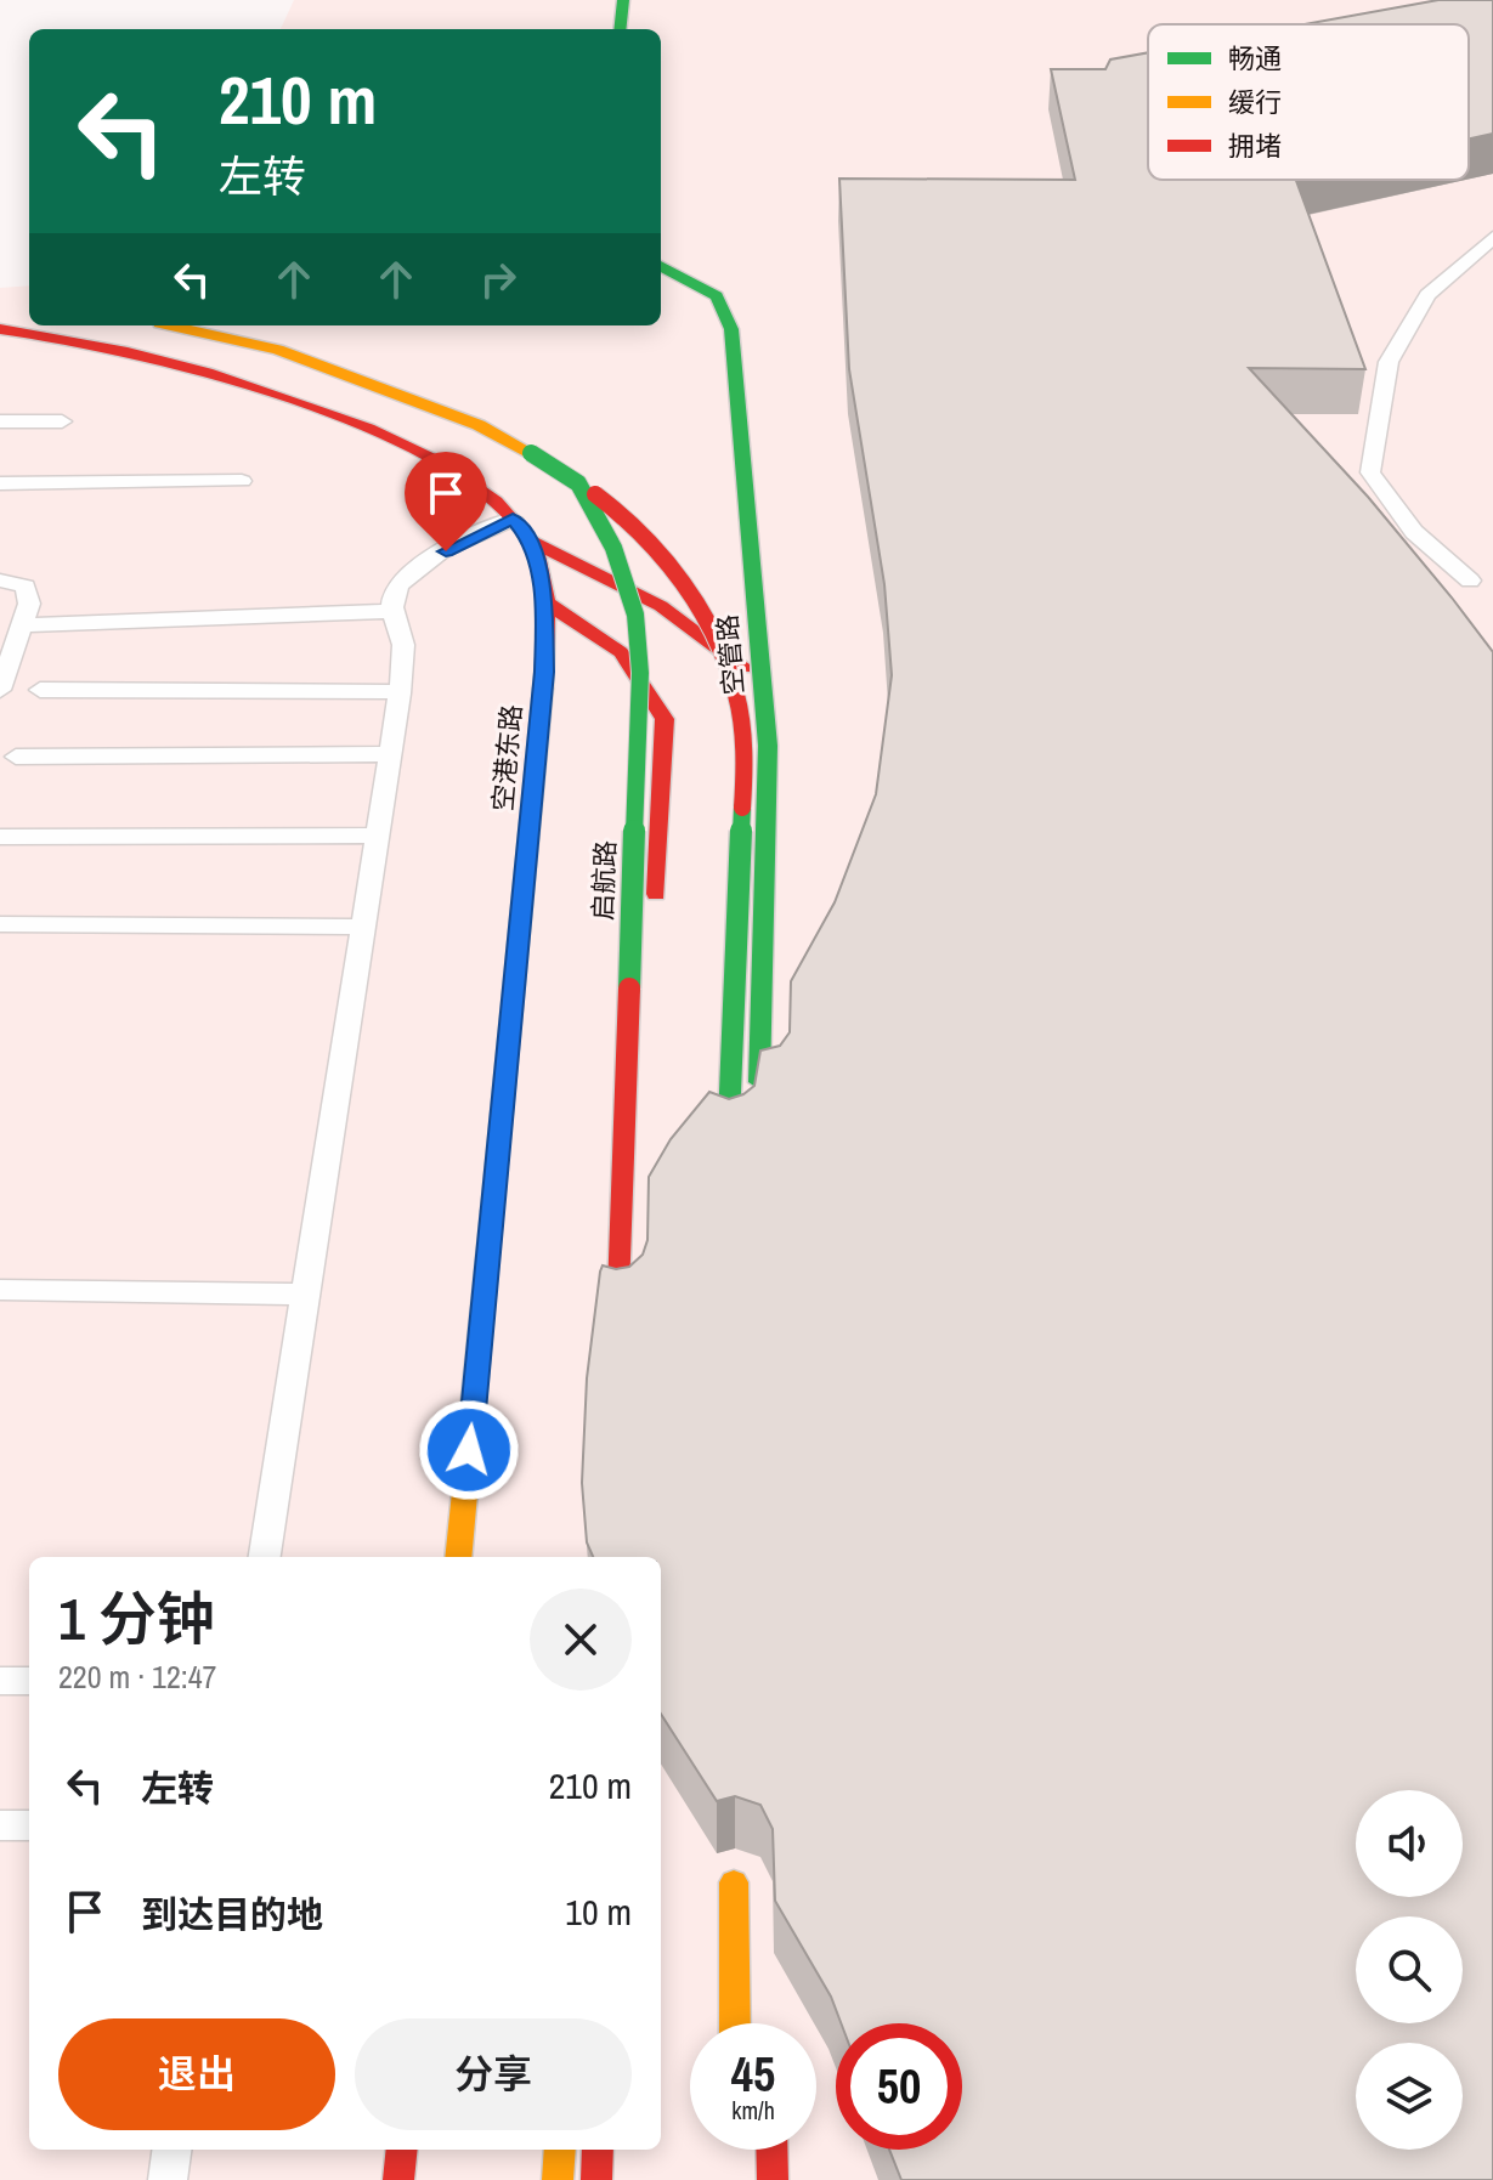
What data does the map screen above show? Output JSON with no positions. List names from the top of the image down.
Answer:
{
  "streets": {
    "main road": ["空管路", "空港东路", "启航路"]
  },
  "legend": ["畅通", "缓行", "拥堵"],
  "page": {
    "turn": ["210 m", "左转"],
    "heading": ["1 分钟", "220 m · 12:47"],
    "list": [
      {
        "name": "左转",
        "value": "210 m"
      },
      {
        "name": "到达目的地",
        "value": "10 m"
      }
    ],
    "buttons": ["退出", "分享"],
    "speed": "45 km/h",
    "limit": "50"
  }
}
